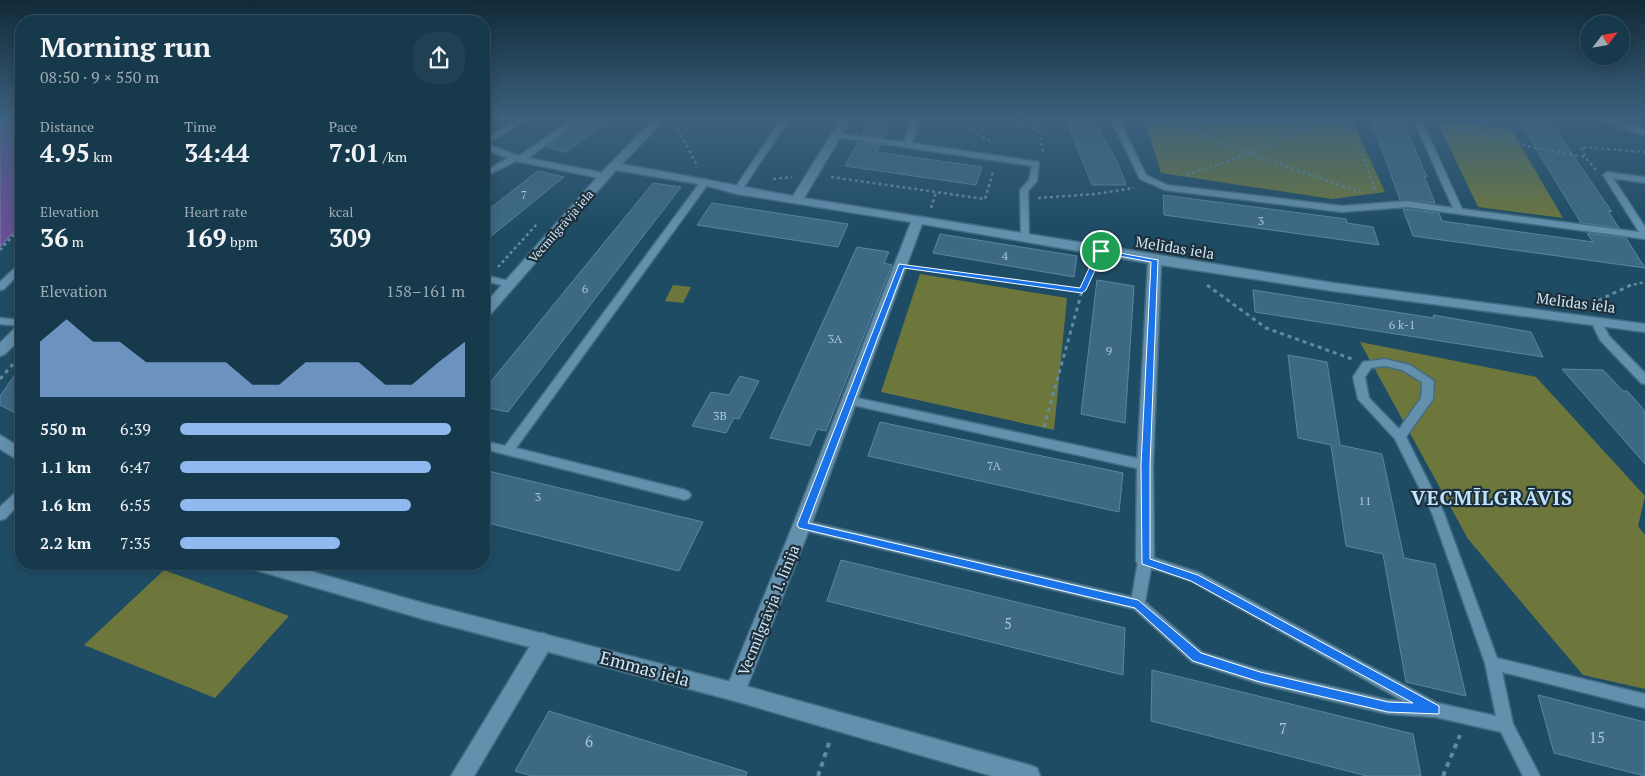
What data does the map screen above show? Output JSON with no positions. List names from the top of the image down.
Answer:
{
  "streets": {
    "street": [
      "Vecmīlgrāvja iela",
      "Melīdas iela",
      "Vecmīlgrāvja 1. līnija",
      "Emmas iela"
    ]
  },
  "crossings": [
    ["Vecmīlgrāvja iela", "Melīdas iela"],
    ["Melīdas iela", "Vecmīlgrāvja 1. līnija"],
    ["Vecmīlgrāvja 1. līnija", "Emmas iela"]
  ],
  "districts": ["VECMĪLGRĀVIS"],
  "house_numbers": [
    "7",
    "3",
    "4",
    "6",
    "6 k-1",
    "3A",
    "9",
    "3B",
    "7A",
    "3",
    "11",
    "5",
    "7",
    "15",
    "6"
  ],
  "north": "top right",
  "page": {
    "heading": ["Morning run", "08:50 · 9 × 550 m"],
    "stats": [
      ["Distance", "4.95 km"],
      ["Time", "34:44"],
      ["Pace", "7:01 /km"],
      ["Elevation", "36 m"],
      ["Heart rate", "169 bpm"],
      ["kcal", "309"]
    ],
    "chart": ["Elevation", "158–161 m"],
    "list": [
      {
        "name": "550 m",
        "note": "6:39"
      },
      {
        "name": "1.1 km",
        "note": "6:47"
      },
      {
        "name": "1.6 km",
        "note": "6:55"
      },
      {
        "name": "2.2 km",
        "note": "7:35"
      }
    ]
  }
}
